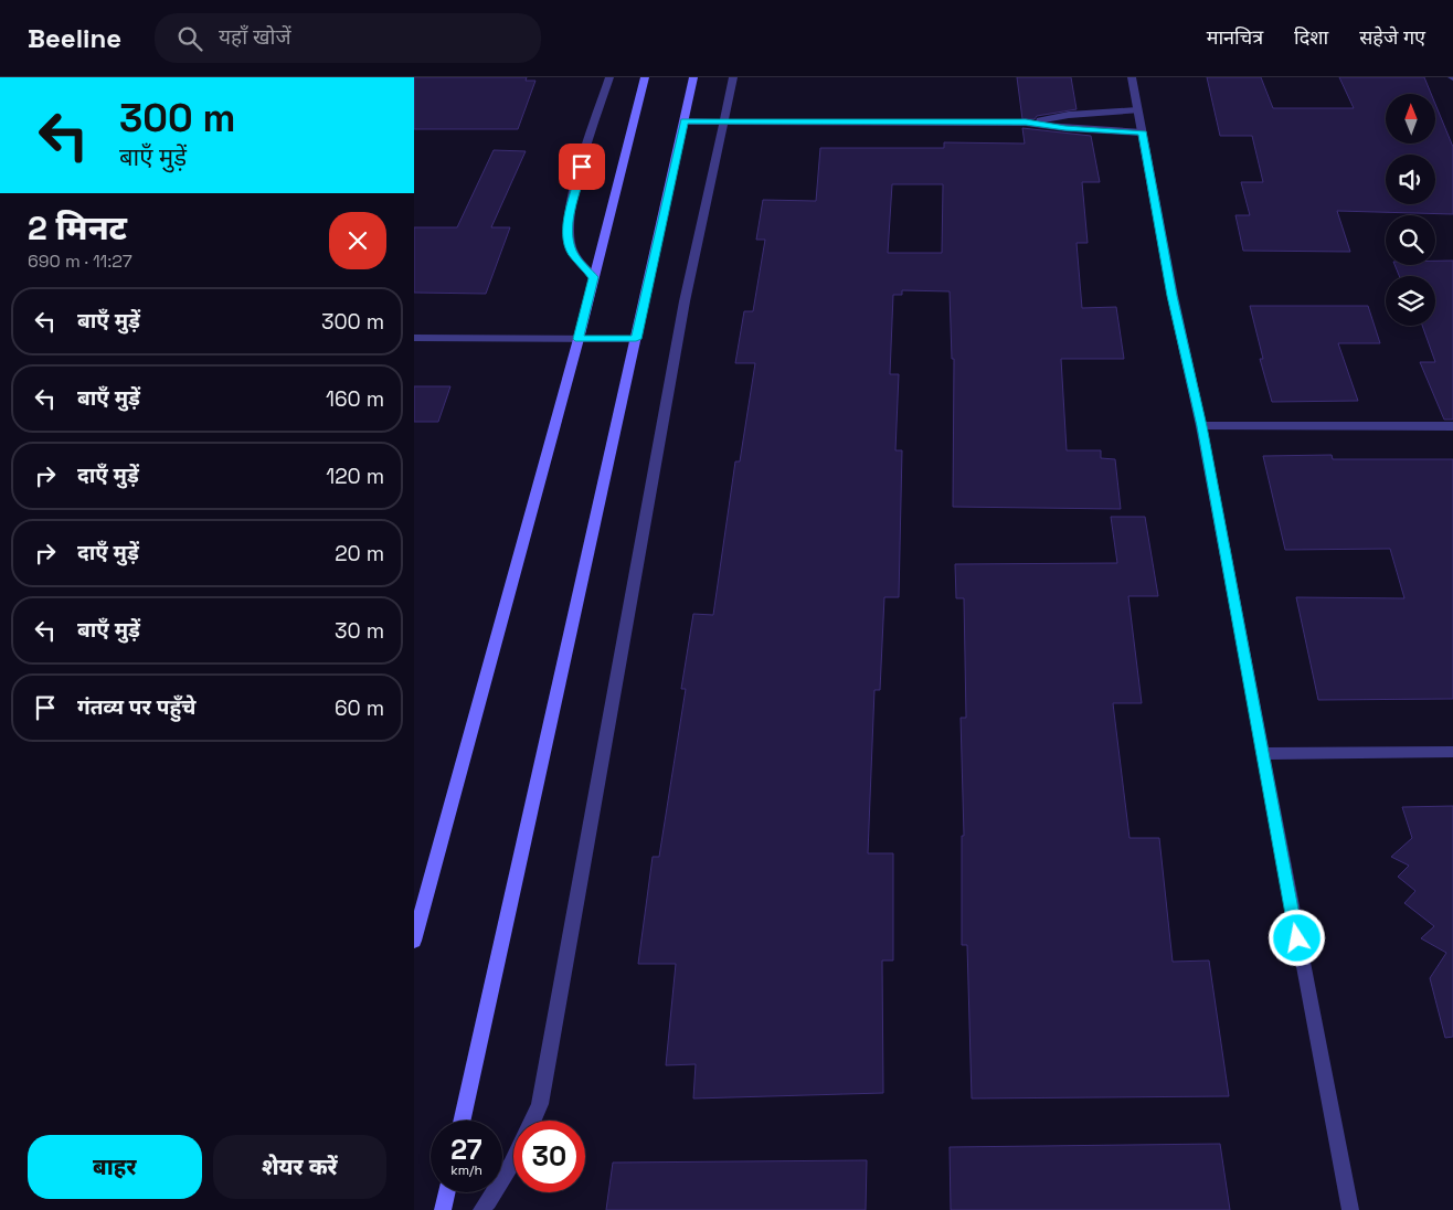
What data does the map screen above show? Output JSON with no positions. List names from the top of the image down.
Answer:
{
  "north": "top",
  "page": {
    "header": "Beeline",
    "search": "यहाँ खोजें",
    "nav": ["मानचित्र", "दिशा", "सहेजे गए"],
    "turn": ["300 m", "बाएँ मुड़ें"],
    "heading": ["2 मिनट", "690 m · 11:27"],
    "list": [
      {
        "name": "बाएँ मुड़ें",
        "value": "300 m"
      },
      {
        "name": "बाएँ मुड़ें",
        "value": "160 m"
      },
      {
        "name": "दाएँ मुड़ें",
        "value": "120 m"
      },
      {
        "name": "दाएँ मुड़ें",
        "value": "20 m"
      },
      {
        "name": "बाएँ मुड़ें",
        "value": "30 m"
      },
      {
        "name": "गंतव्य पर पहुँचे",
        "value": "60 m"
      }
    ],
    "speed": "27 km/h",
    "limit": "30",
    "buttons": ["बाहर", "शेयर करें"]
  }
}
